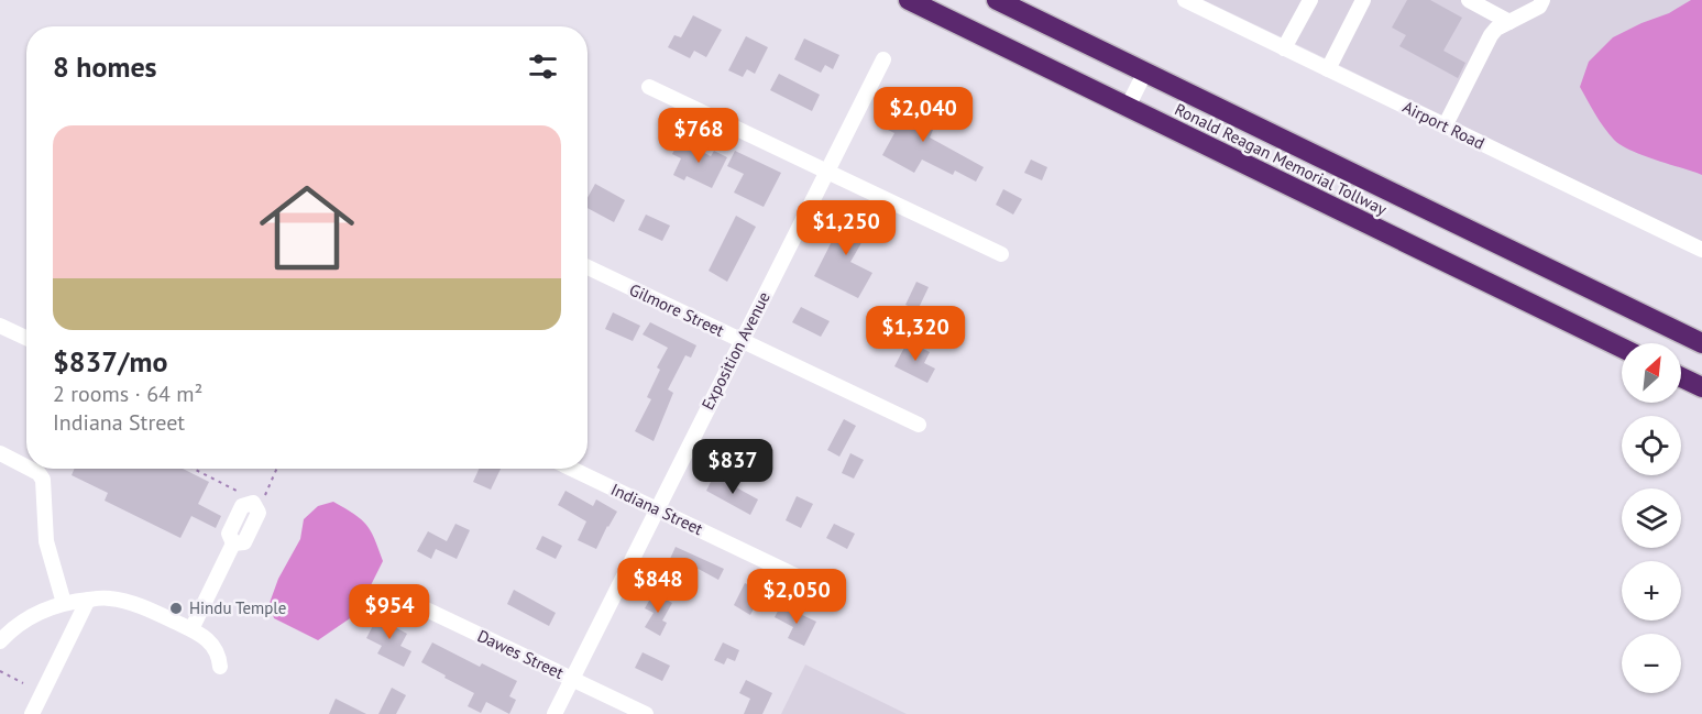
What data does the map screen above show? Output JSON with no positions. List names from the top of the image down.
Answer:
{
  "streets": {
    "highway": ["Ronald Reagan Memorial Tollway"],
    "street": [
      "Airport Road",
      "Gilmore Street",
      "Exposition Avenue",
      "Indiana Street",
      "Dawes Street"
    ]
  },
  "crossings": [
    ["Gilmore Street", "Exposition Avenue"],
    ["Exposition Avenue", "Indiana Street"],
    ["Exposition Avenue", "Dawes Street"]
  ],
  "places": ["Hindu Temple"],
  "north": "top right",
  "page": {
    "heading": "8 homes",
    "price": [
      "$2,040",
      "$768",
      "$1,250",
      "$1,320",
      "$837",
      "$848",
      "$2,050",
      "$954"
    ],
    "list": [
      {
        "name": "$837/mo",
        "note": "2 rooms · 64 m² · Indiana Street"
      }
    ],
    "map_buttons": ["+", "−"]
  }
}
